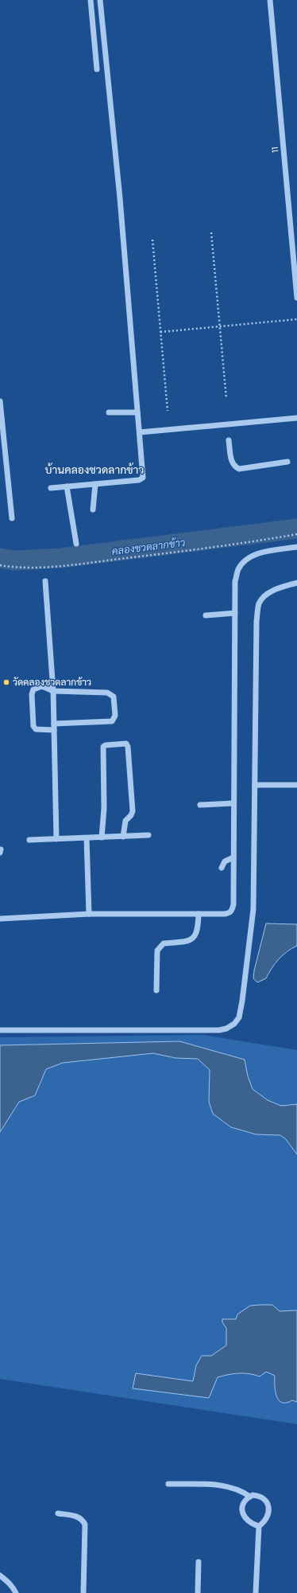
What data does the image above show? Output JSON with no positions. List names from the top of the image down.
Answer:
{
  "streets": {
    "street": ["11"]
  },
  "districts": ["บ้านคลองชวดลากข้าว"],
  "water": ["คลองชวดลากข้าว"],
  "places": ["วัดคลองชวดลากข้าว"]
}
